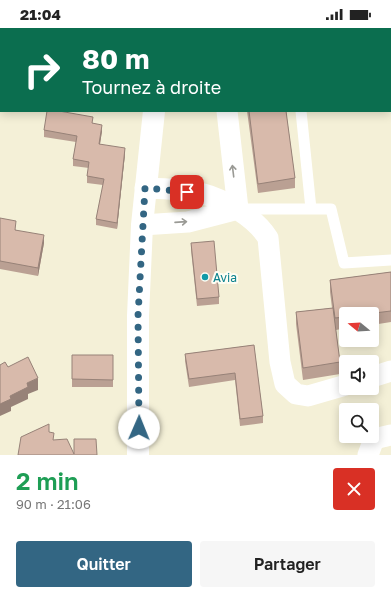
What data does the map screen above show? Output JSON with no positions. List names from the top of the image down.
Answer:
{
  "places": ["Avia"],
  "north": "left",
  "page": {
    "status": "21:04",
    "turn": ["80 m", "Tournez à droite"],
    "heading": ["2 min", "90 m · 21:06"],
    "buttons": ["Quitter", "Partager"]
  }
}
